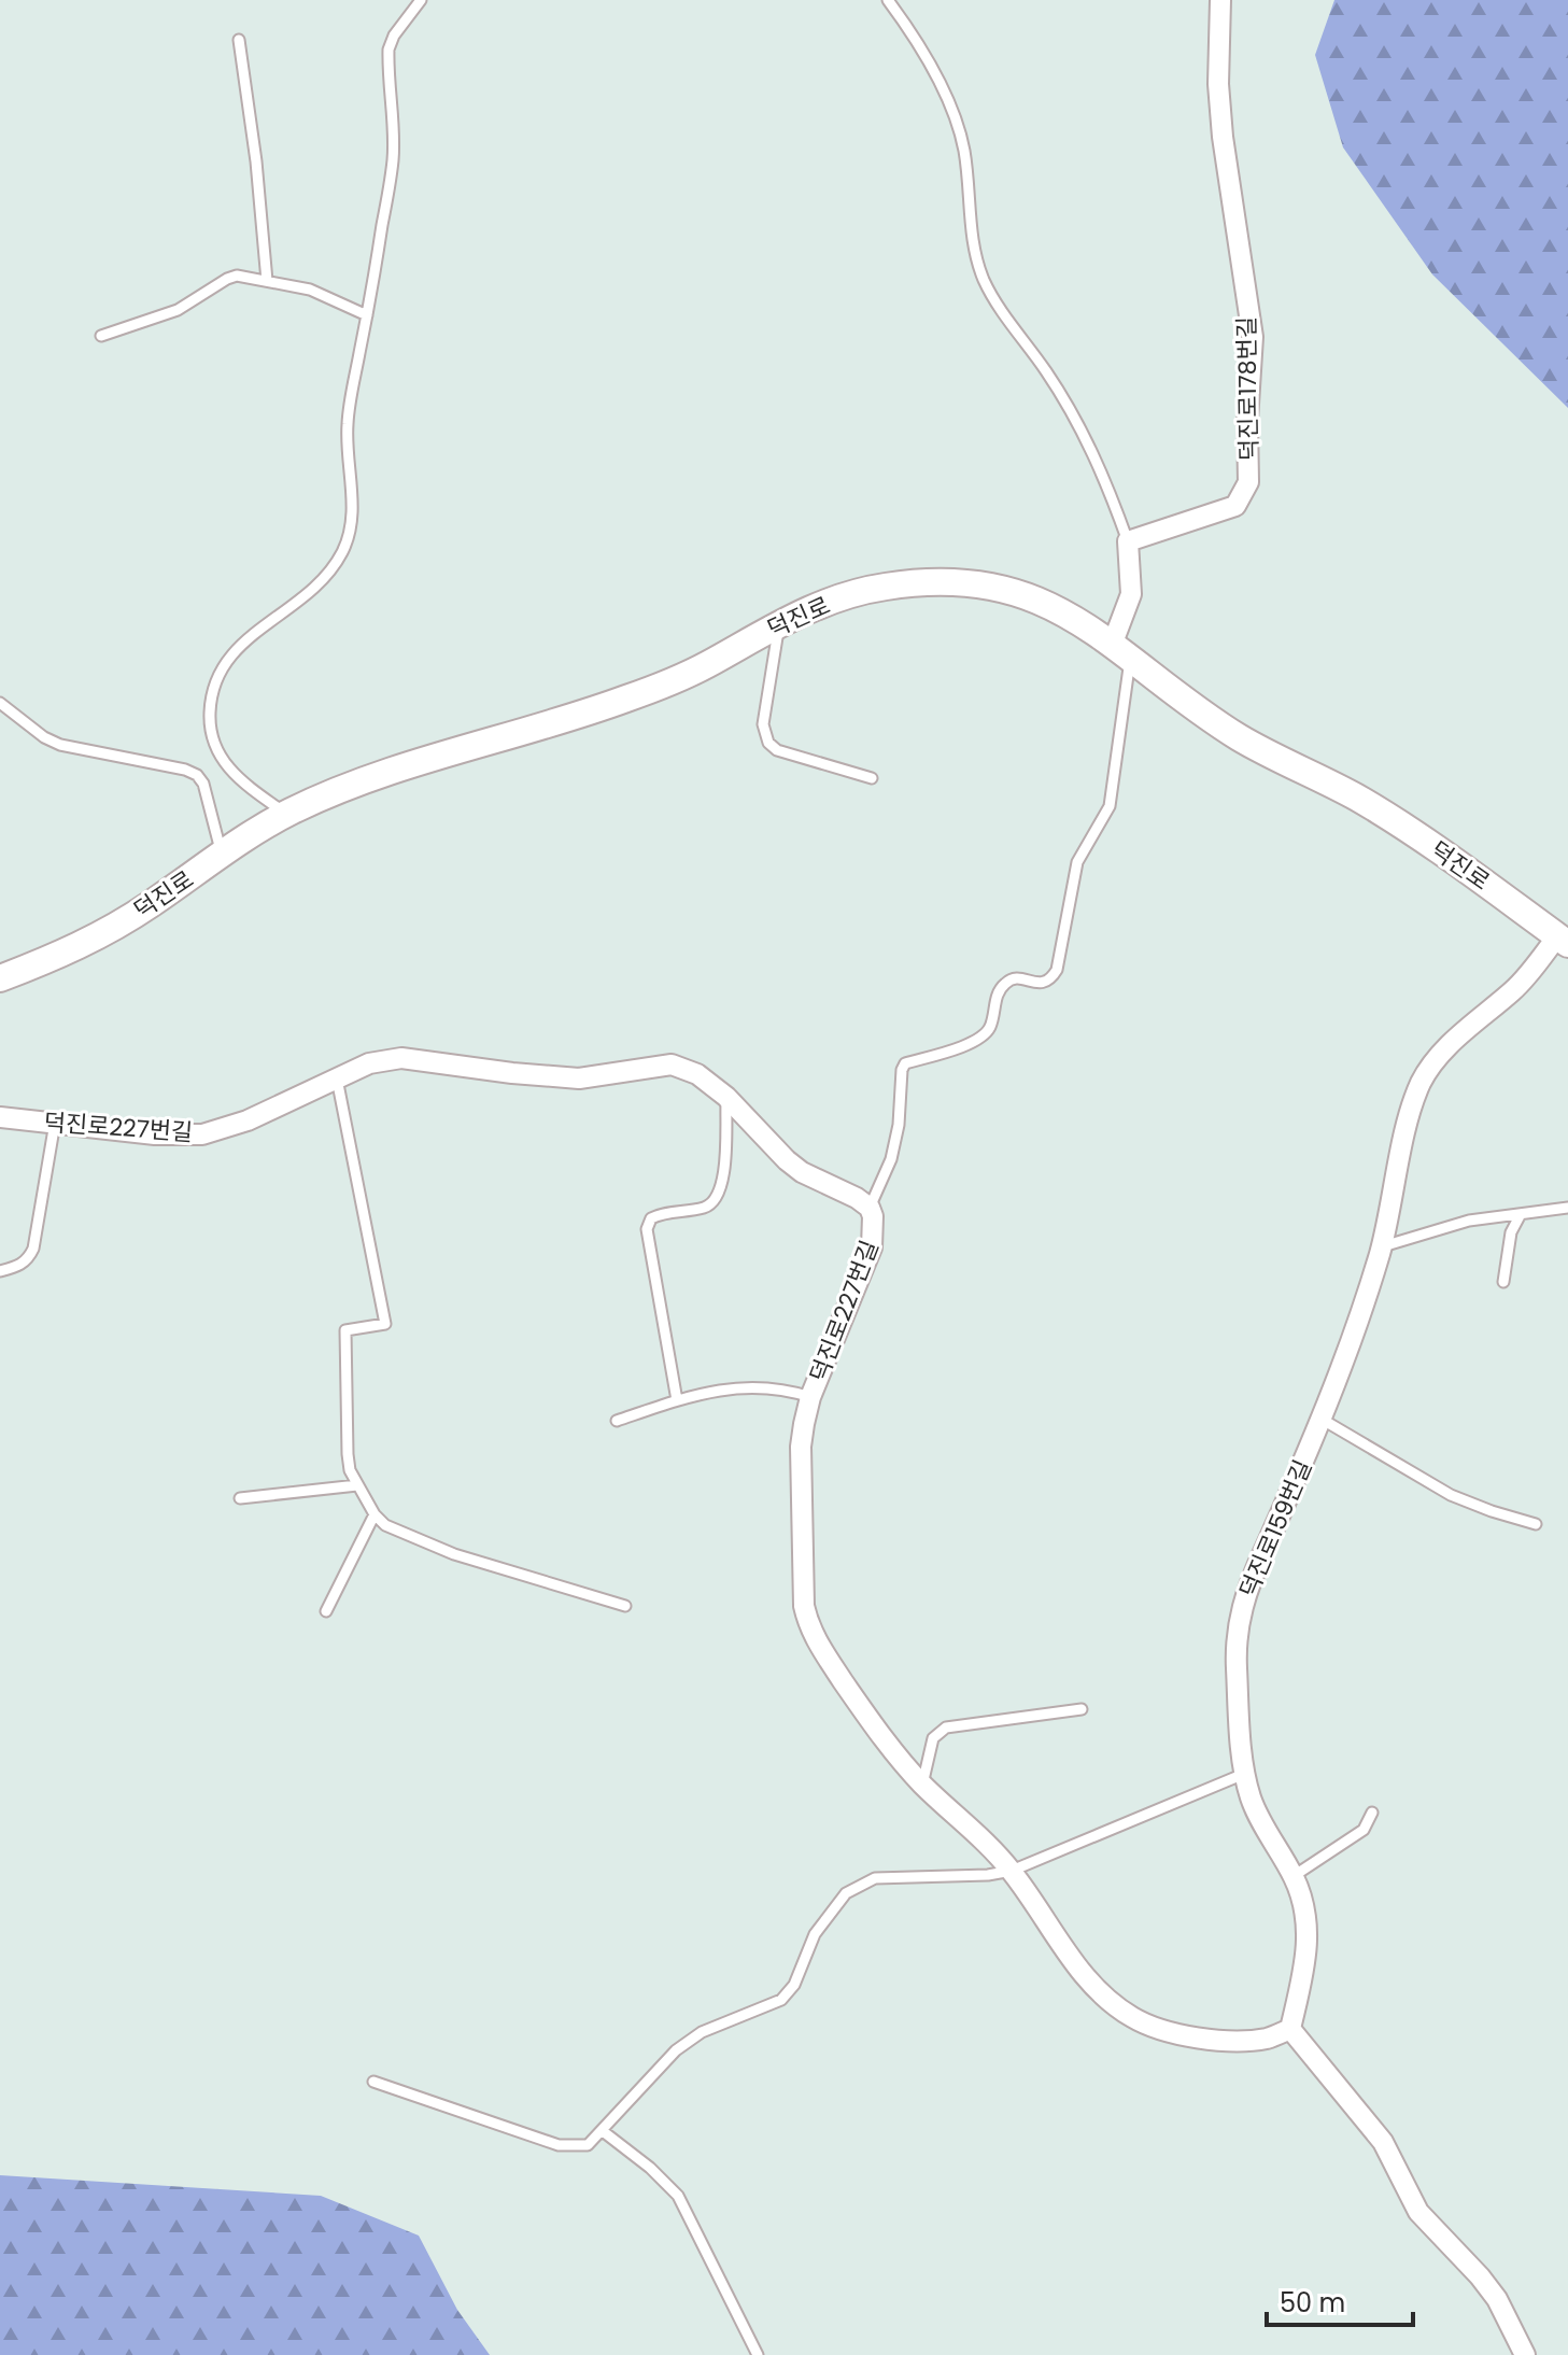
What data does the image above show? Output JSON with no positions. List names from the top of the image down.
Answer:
{
  "streets": {
    "street": [
      "덕진로178번길",
      "덕진로",
      "덕진로227번길",
      "덕진로159번길"
    ]
  },
  "crossings": [
    ["덕진로", "덕진로159번길"],
    ["덕진로227번길", "덕진로159번길"]
  ],
  "scale_bar": "50 m"
}
